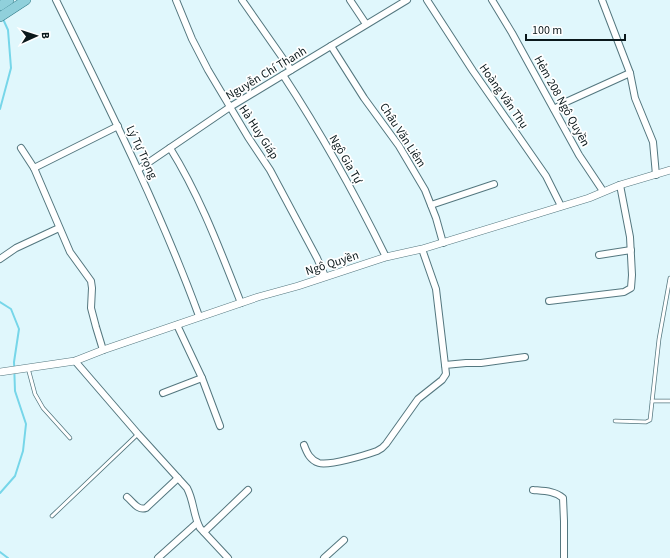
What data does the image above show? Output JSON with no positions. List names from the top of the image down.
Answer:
{
  "streets": {
    "street": [
      "Nguyễn Chí Thanh",
      "Hoàng Văn Thụ",
      "Hẻm 208 Ngô Quyền",
      "Hà Huy Giáp",
      "Châu Văn Liêm",
      "Lý Tự Trọng",
      "Ngô Gia Tự",
      "Ngô Quyền"
    ]
  },
  "crossings": [
    ["Nguyễn Chí Thanh", "Hà Huy Giáp"],
    ["Nguyễn Chí Thanh", "Châu Văn Liêm"],
    ["Nguyễn Chí Thanh", "Lý Tự Trọng"],
    ["Nguyễn Chí Thanh", "Ngô Gia Tự"],
    ["Hoàng Văn Thụ", "Ngô Quyền"],
    ["Hẻm 208 Ngô Quyền", "Ngô Quyền"],
    ["Hà Huy Giáp", "Ngô Quyền"],
    ["Châu Văn Liêm", "Ngô Quyền"],
    ["Lý Tự Trọng", "Ngô Quyền"],
    ["Ngô Gia Tự", "Ngô Quyền"]
  ],
  "scale_bar": "100 m",
  "north": "right"
}
